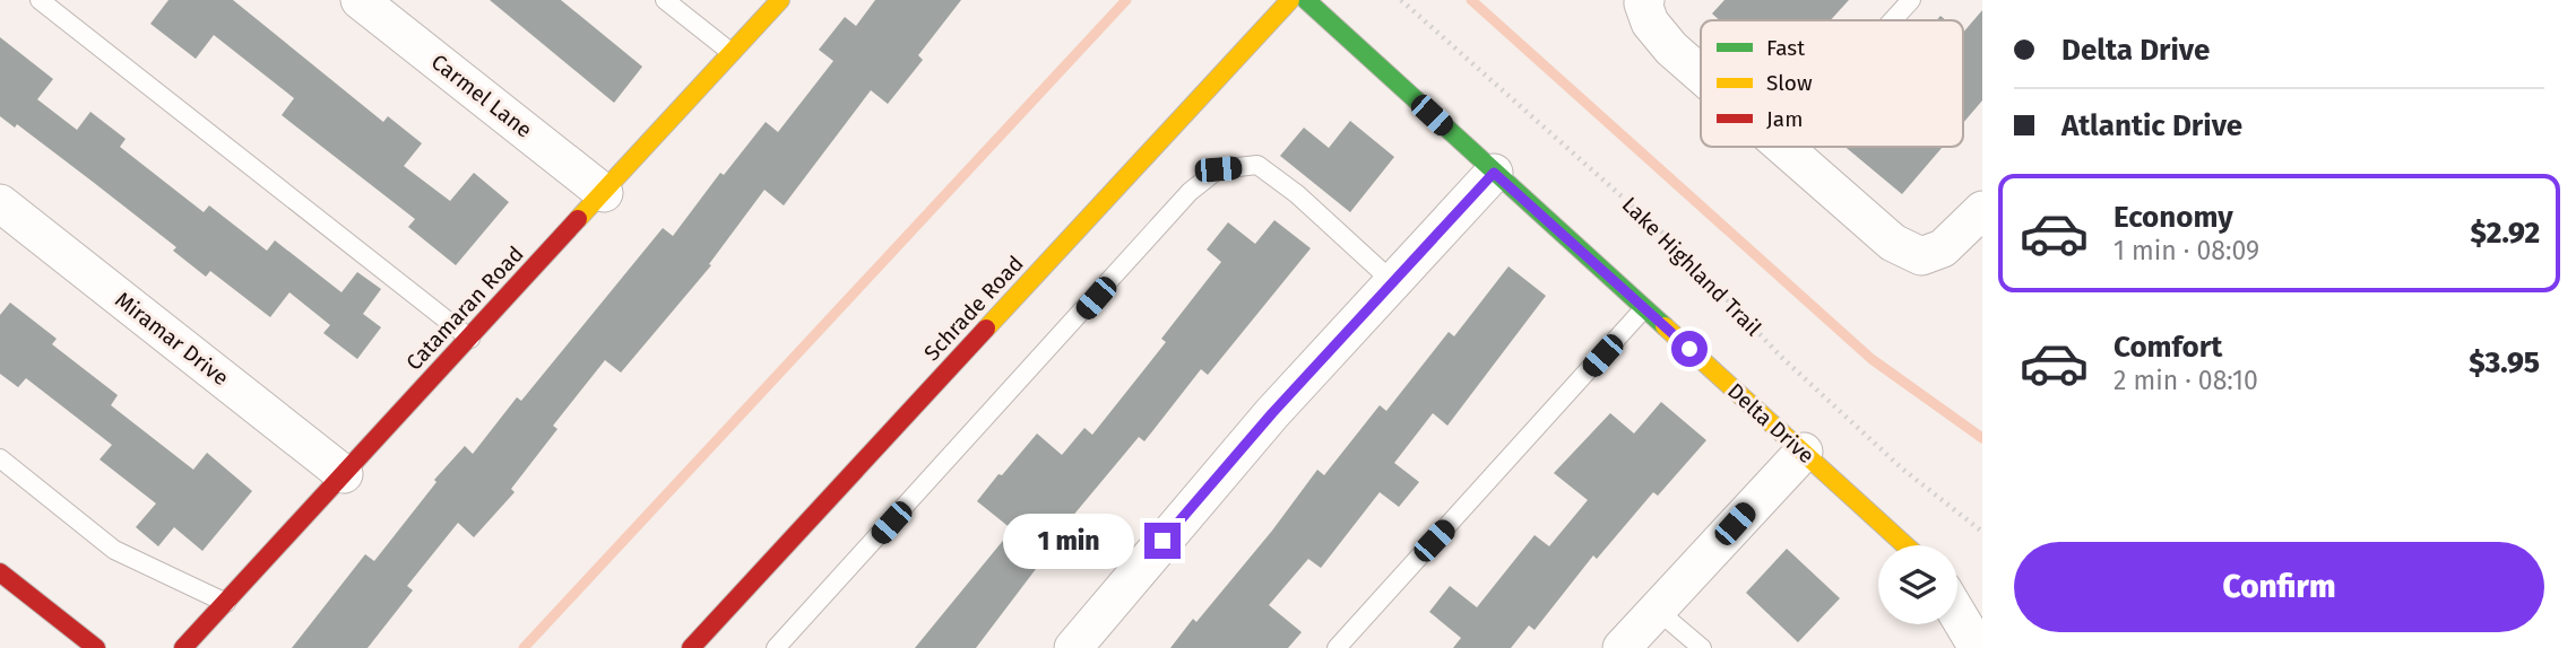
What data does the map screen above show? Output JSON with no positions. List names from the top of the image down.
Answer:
{
  "streets": {
    "street": [
      "Carmel Lane",
      "Catamaran Road",
      "Schrade Road",
      "Miramar Drive",
      "Delta Drive"
    ],
    "path": ["Lake Highland Trail"]
  },
  "crossings": [
    ["Carmel Lane", "Catamaran Road"],
    ["Catamaran Road", "Miramar Drive"]
  ],
  "legend": ["Fast", "Slow", "Jam"],
  "page": {
    "banner": ["Delta Drive", "Atlantic Drive"],
    "list": [
      {
        "name": "Economy",
        "note": "1 min · 08:09",
        "value": "$2.92"
      },
      {
        "name": "Comfort",
        "note": "2 min · 08:10",
        "value": "$3.95"
      }
    ],
    "bubble": "1 min",
    "buttons": "Confirm"
  }
}
